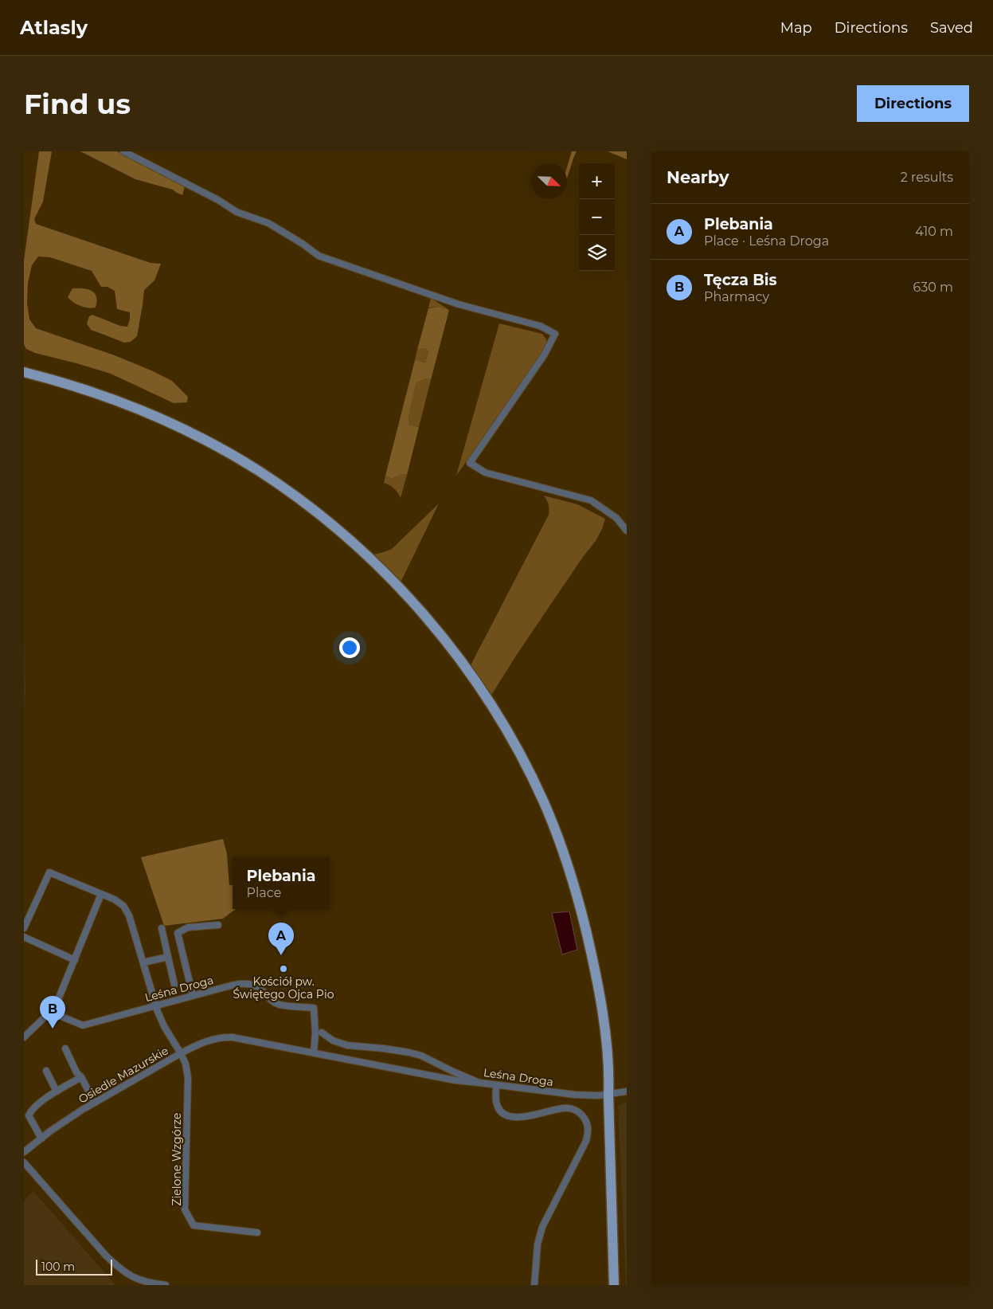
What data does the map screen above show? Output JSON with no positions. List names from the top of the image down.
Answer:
{
  "streets": {
    "street": ["Leśna Droga", "Osiedle Mazurskie", "Zielone Wzgórze"]
  },
  "crossings": [
    ["Leśna Droga", "Osiedle Mazurskie"],
    ["Osiedle Mazurskie", "Zielone Wzgórze"]
  ],
  "places": ["Kościół pw. Świętego Ojca Pio"],
  "scale_bar": "100 m",
  "north": "bottom right",
  "page": {
    "header": "Atlasly",
    "nav": ["Map", "Directions", "Saved"],
    "buttons": "Directions",
    "title": "Find us",
    "heading": ["Nearby", "2 results"],
    "map_buttons": ["+", "−"],
    "list": [
      {
        "mark": "A",
        "name": "Plebania",
        "note": "Place · Leśna Droga",
        "value": "410 m"
      },
      {
        "mark": "B",
        "name": "Tęcza Bis",
        "note": "Pharmacy",
        "value": "630 m"
      }
    ],
    "popup": ["Plebania", "Place"],
    "pins": ["A", "B"],
    "scale": "100 m"
  }
}
